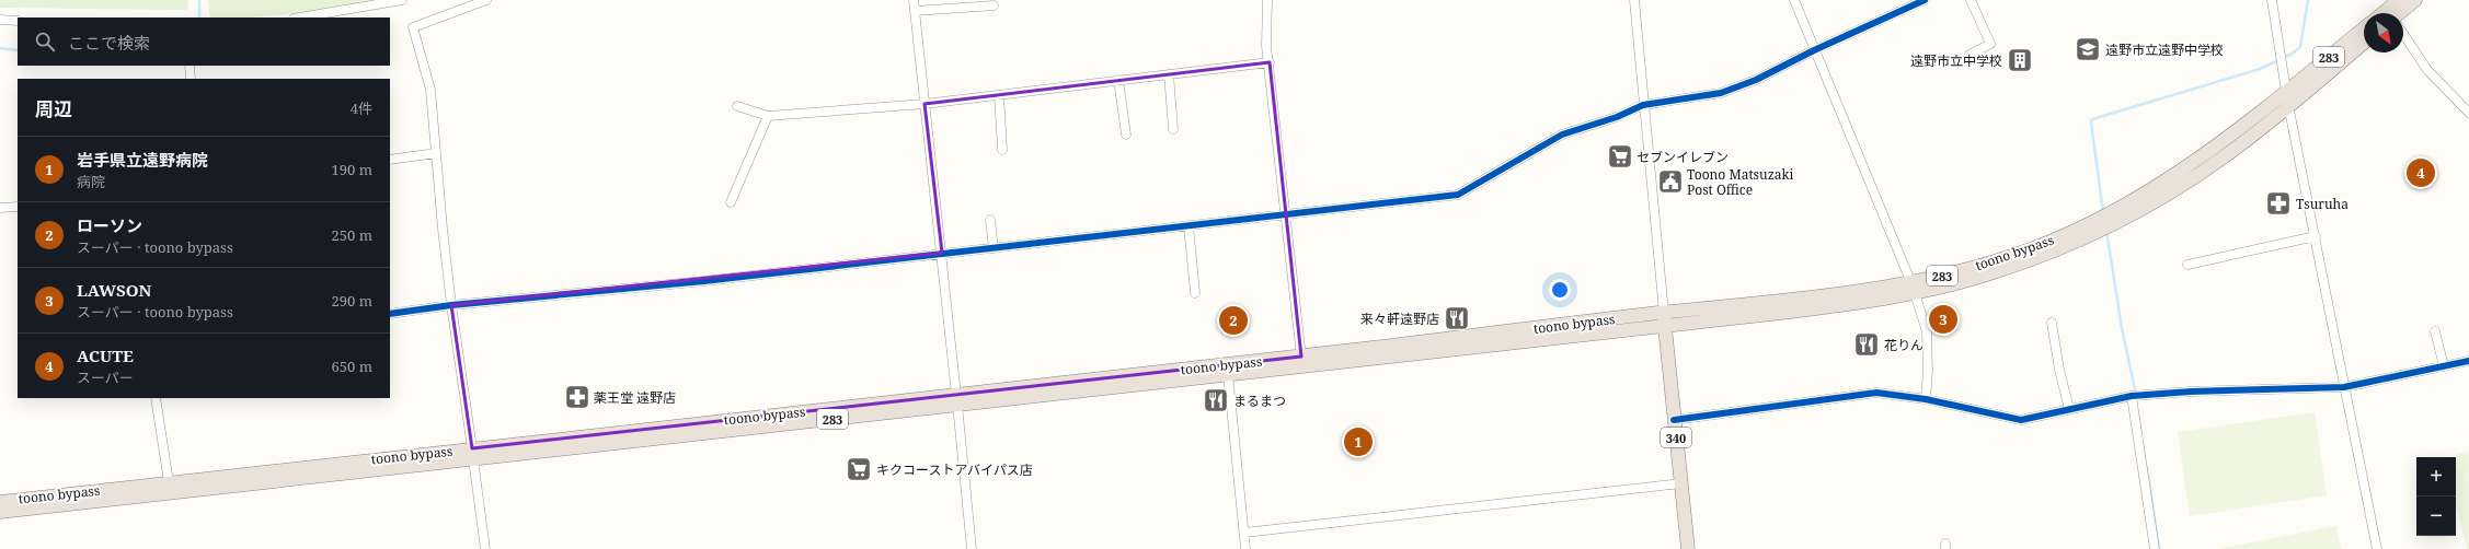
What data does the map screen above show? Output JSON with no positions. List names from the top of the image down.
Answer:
{
  "streets": {
    "highway": ["283", "toono bypass", "340"]
  },
  "crossings": [
    ["toono bypass", "340"]
  ],
  "places": {
    "school or university": ["遠野市立遠野中学校"],
    "building": ["遠野市立中学校"],
    "supermarket": ["セブンイレブン", "キクコーストアバイパス店"],
    "public building": ["Toono Matsuzaki Post Office"],
    "pharmacy": ["Tsuruha", "薬王堂 遠野店"],
    "restaurant": ["来々軒遠野店", "花りん", "まるまつ"]
  },
  "north": "bottom right",
  "page": {
    "search": "ここで検索",
    "heading": ["周辺", "4件"],
    "list": [
      {
        "mark": "1",
        "name": "岩手県立遠野病院",
        "note": "病院",
        "value": "190 m"
      },
      {
        "mark": "2",
        "name": "ローソン",
        "note": "スーパー · toono bypass",
        "value": "250 m"
      },
      {
        "mark": "3",
        "name": "LAWSON",
        "note": "スーパー · toono bypass",
        "value": "290 m"
      },
      {
        "mark": "4",
        "name": "ACUTE",
        "note": "スーパー",
        "value": "650 m"
      }
    ],
    "pins": [
      "4",
      "3",
      "2",
      "1"
    ],
    "map_buttons": ["+", "−"]
  }
}
